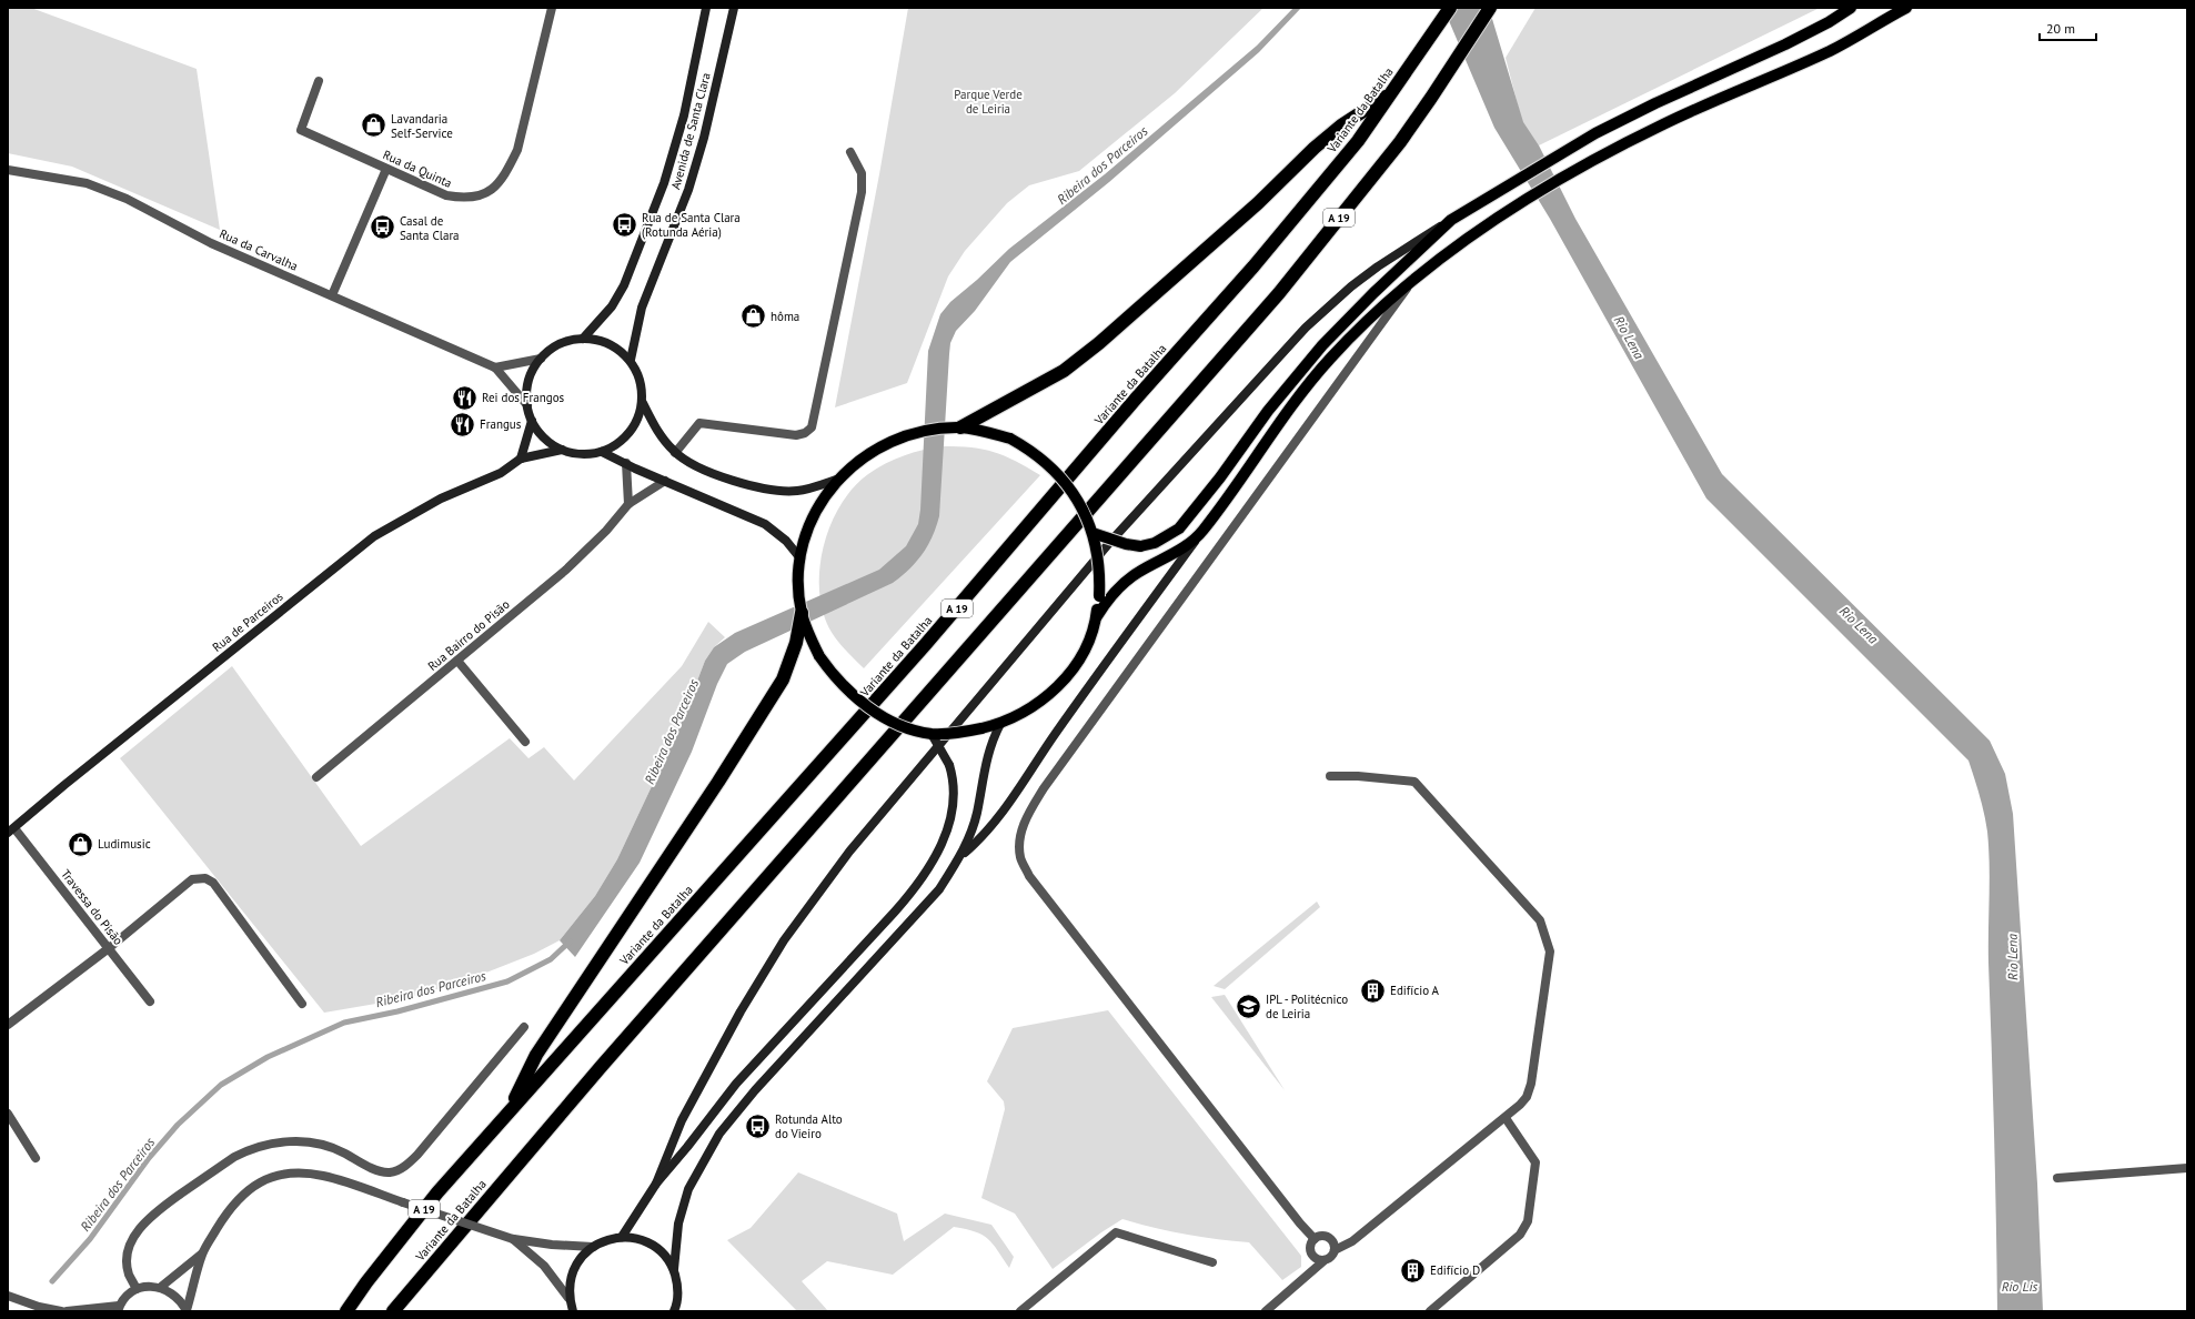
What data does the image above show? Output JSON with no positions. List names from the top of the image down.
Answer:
{
  "streets": {
    "highway": ["Variante da Batalha", "A 19"],
    "main road": ["Avenida de Santa Clara", "Rua de Parceiros"],
    "street": [
      "Rua da Quinta",
      "Rua da Carvalha",
      "Rua Bairro do Pisão",
      "Travessa do Pisão"
    ]
  },
  "crossings": [
    ["Avenida de Santa Clara", "Rua da Carvalha"],
    ["Avenida de Santa Clara", "Rua de Parceiros"],
    ["Rua da Carvalha", "Rua de Parceiros"],
    ["Rua de Parceiros", "Travessa do Pisão"]
  ],
  "water": ["Ribeira dos Parceiros", "Rio Lena", "Rio Lis"],
  "parks": ["Parque Verde de Leiria"],
  "places": {
    "shop": ["Lavandaria Self-Service", "hôma", "Ludimusic"],
    "bus stop": ["Rua de Santa Clara (Rotunda Aéria)", "Casal de Santa Clara", "Rotunda Alto do Vieiro"],
    "restaurant": ["Rei dos Frangos", "Frangus"],
    "building": ["Edifício A", "Edifício D"],
    "school or university": ["IPL - Politécnico de Leiria"]
  },
  "scale_bar": "20 m"
}
